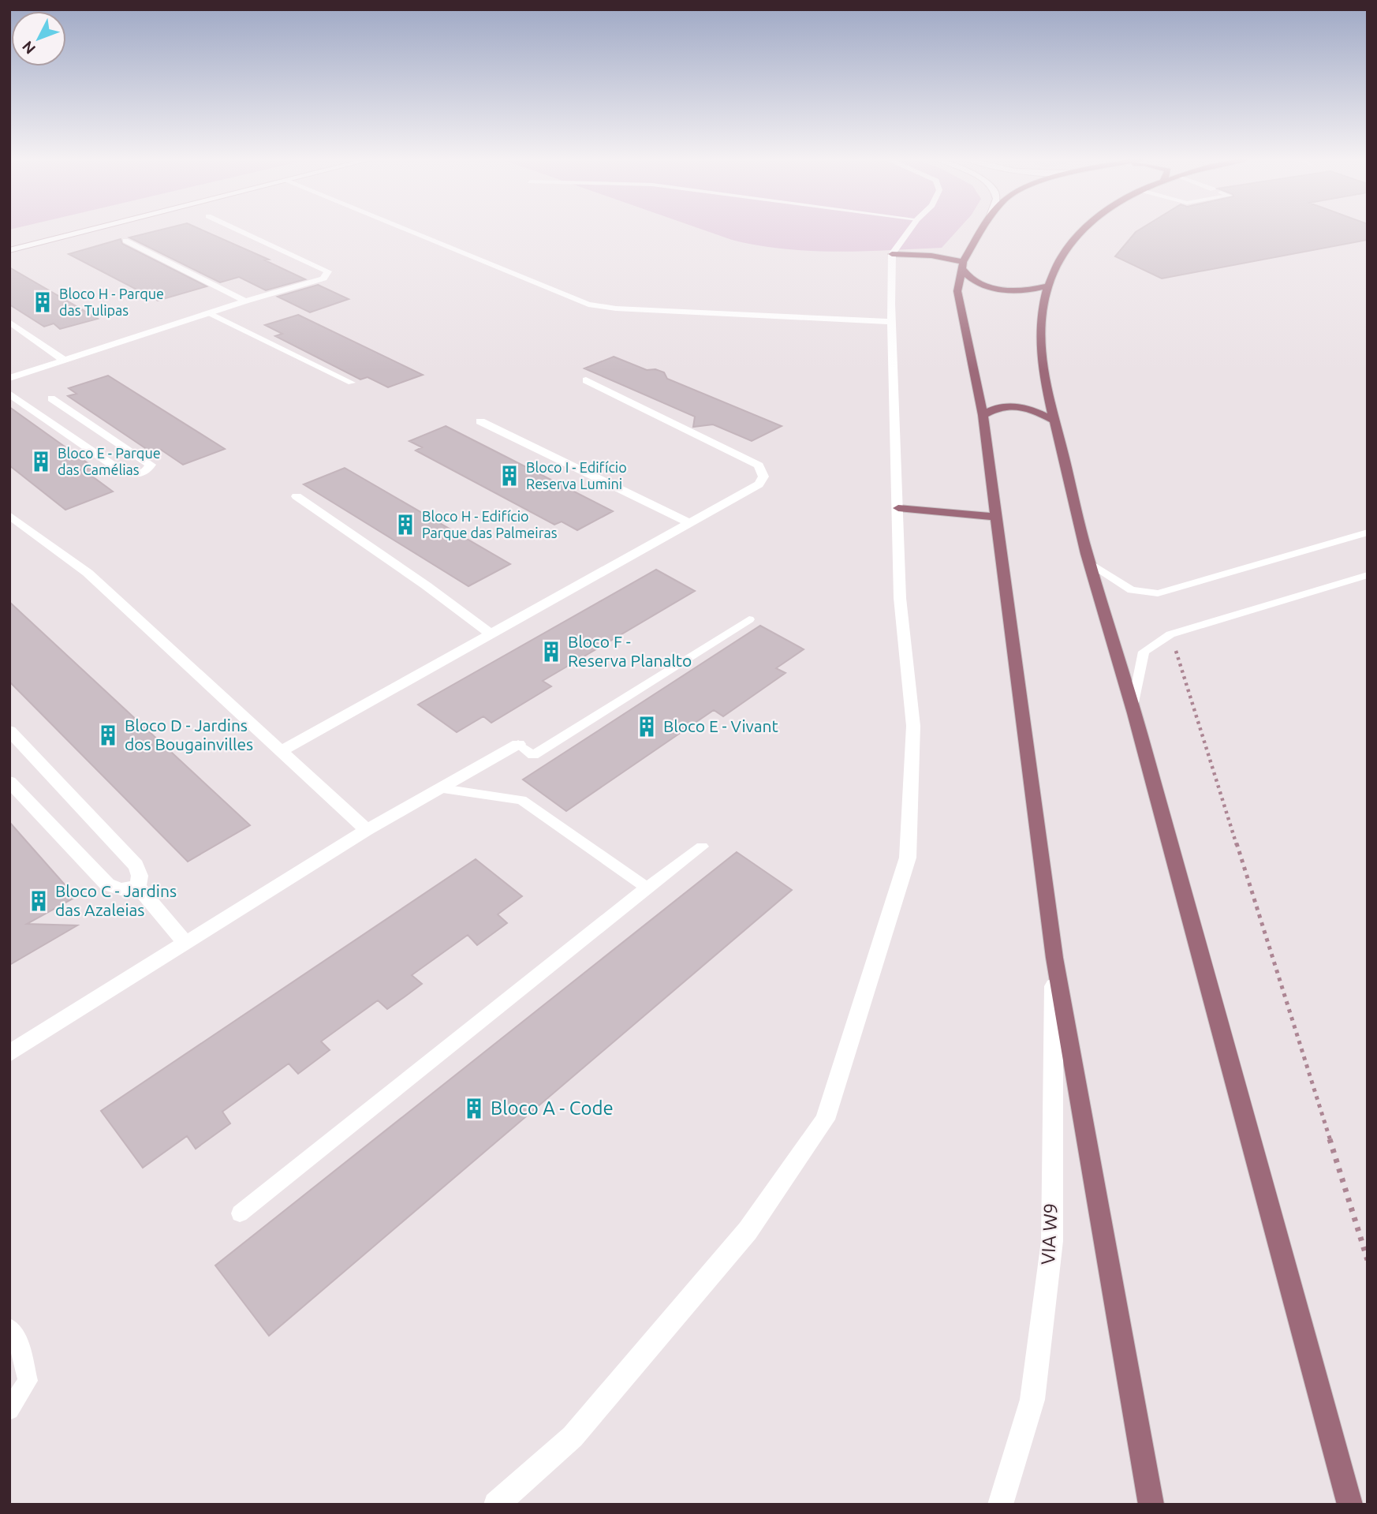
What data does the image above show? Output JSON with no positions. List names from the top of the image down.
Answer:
{
  "streets": {
    "street": ["VIA W9"]
  },
  "places": {
    "building": [
      "Bloco H - Parque das Tulipas",
      "Bloco E - Parque das Camélias",
      "Bloco I - Edifício Reserva Lumini",
      "Bloco H - Edifício Parque das Palmeiras",
      "Bloco F - Reserva Planalto",
      "Bloco E - Vivant",
      "Bloco D - Jardins dos Bougainvilles",
      "Bloco C - Jardins das Azaleias",
      "Bloco A - Code"
    ]
  },
  "north": "bottom left"
}
